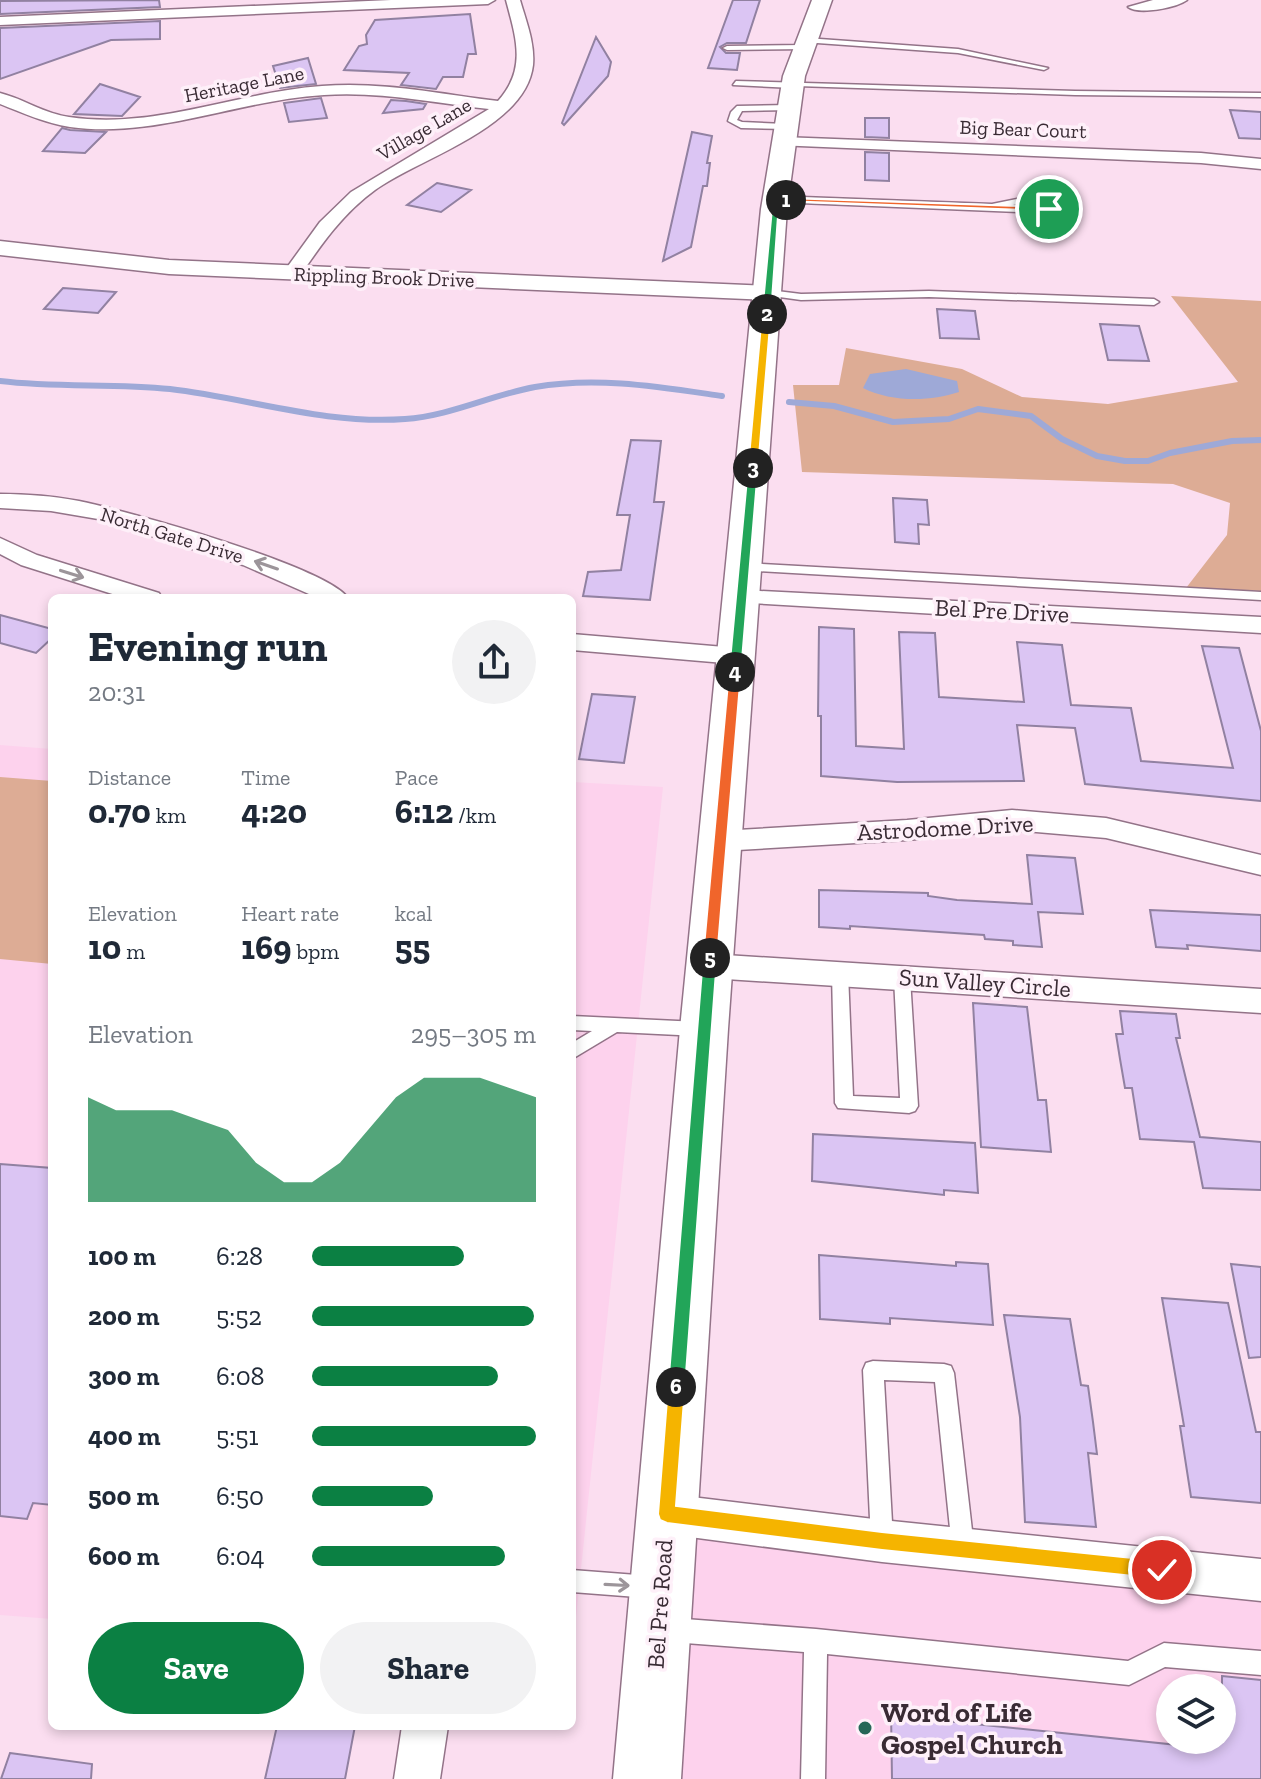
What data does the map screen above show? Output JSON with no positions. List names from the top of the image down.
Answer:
{
  "streets": {
    "main road": ["Bel Pre Road"],
    "street": [
      "Heritage Lane",
      "Village Lane",
      "Big Bear Court",
      "Rippling Brook Drive",
      "North Gate Drive",
      "Bel Pre Drive",
      "Astrodome Drive",
      "Sun Valley Circle"
    ]
  },
  "crossings": [
    ["Heritage Lane", "Village Lane"],
    ["Village Lane", "Rippling Brook Drive"],
    ["Big Bear Court", "Bel Pre Road"],
    ["Rippling Brook Drive", "Bel Pre Road"],
    ["Bel Pre Drive", "Bel Pre Road"],
    ["Astrodome Drive", "Bel Pre Road"],
    ["Sun Valley Circle", "Bel Pre Road"]
  ],
  "places": ["Word of Life Gospel Church"],
  "page": {
    "pins": [
      "1",
      "2",
      "3",
      "4",
      "5",
      "6"
    ],
    "heading": ["Evening run", "20:31"],
    "stats": [
      ["Distance", "0.70 km"],
      ["Time", "4:20"],
      ["Pace", "6:12 /km"],
      ["Elevation", "10 m"],
      ["Heart rate", "169 bpm"],
      ["kcal", "55"]
    ],
    "chart": ["Elevation", "295–305 m"],
    "list": [
      {
        "name": "100 m",
        "note": "6:28"
      },
      {
        "name": "200 m",
        "note": "5:52"
      },
      {
        "name": "300 m",
        "note": "6:08"
      },
      {
        "name": "400 m",
        "note": "5:51"
      },
      {
        "name": "500 m",
        "note": "6:50"
      },
      {
        "name": "600 m",
        "note": "6:04"
      }
    ],
    "buttons": ["Save", "Share"]
  }
}
